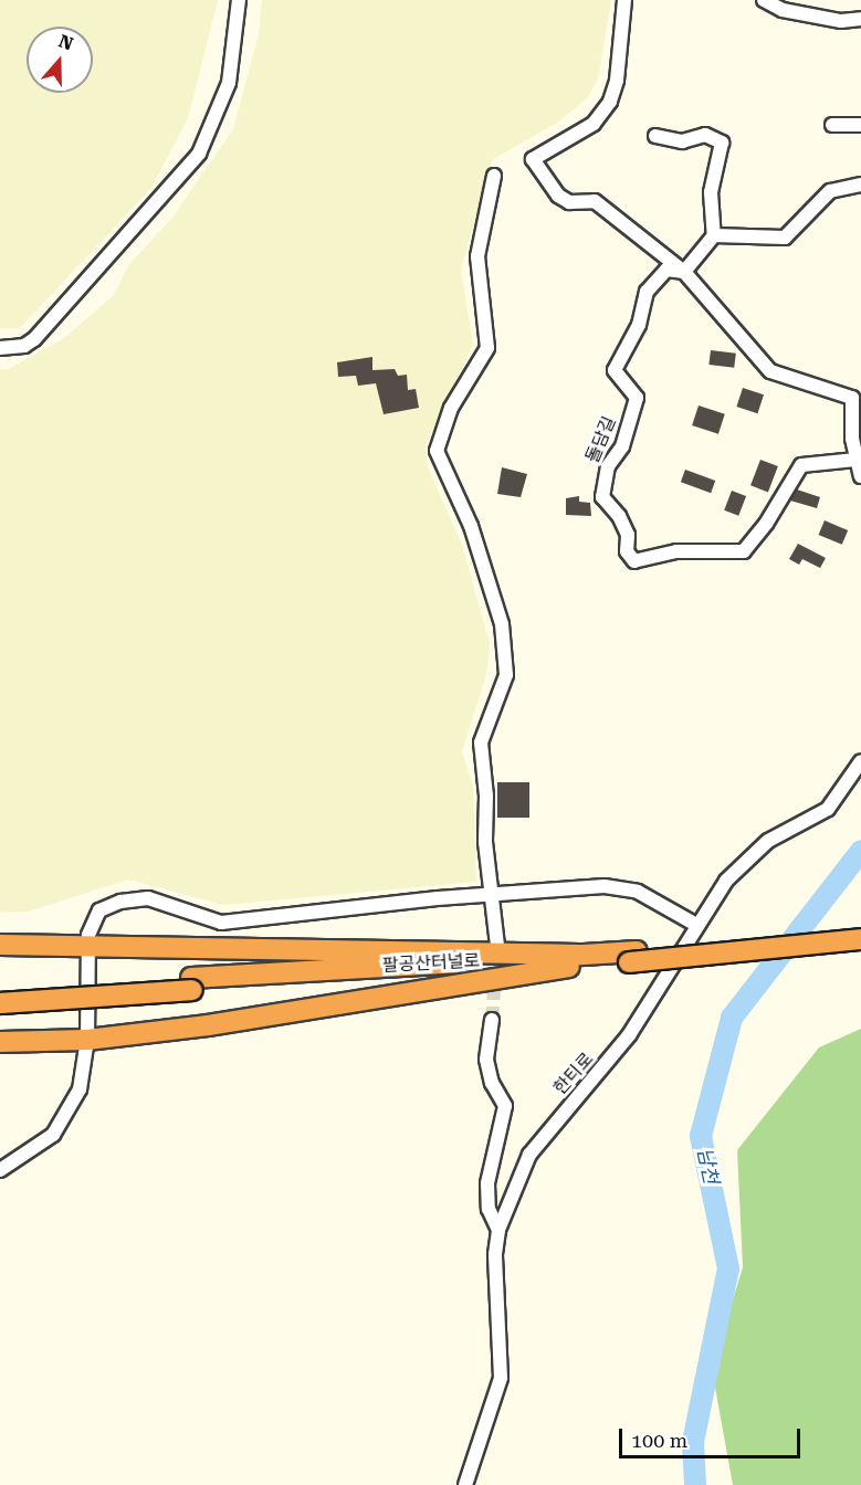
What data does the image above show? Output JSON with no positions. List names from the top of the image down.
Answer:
{
  "streets": {
    "highway": ["팔공산터널로"],
    "street": ["돌담길", "한티로"]
  },
  "water": ["남천"],
  "scale_bar": "100 m",
  "north": "top"
}
